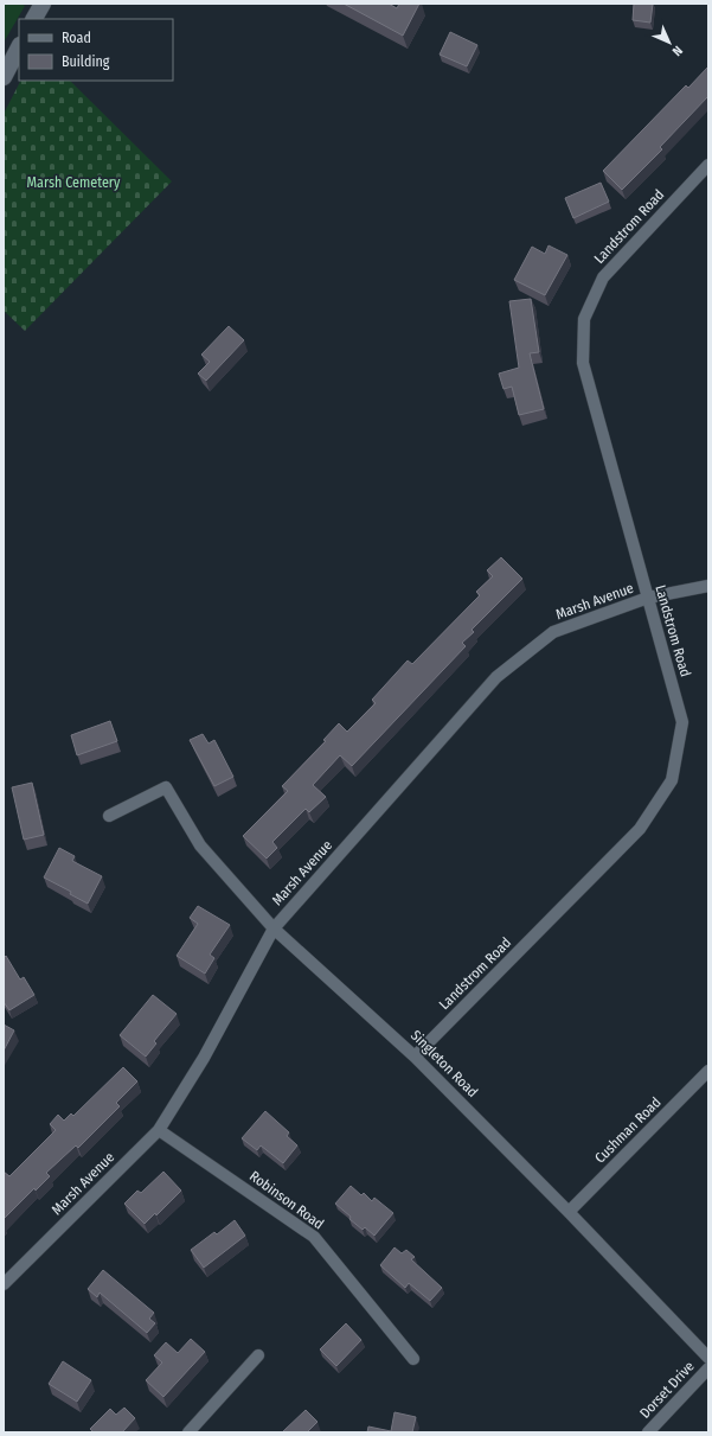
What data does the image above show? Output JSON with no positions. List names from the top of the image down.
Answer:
{
  "streets": {
    "street": [
      "Landstrom Road",
      "Marsh Avenue",
      "Singleton Road",
      "Cushman Road",
      "Robinson Road",
      "Dorset Drive"
    ]
  },
  "crossings": [
    ["Landstrom Road", "Marsh Avenue"],
    ["Landstrom Road", "Singleton Road"],
    ["Marsh Avenue", "Singleton Road"],
    ["Marsh Avenue", "Robinson Road"],
    ["Singleton Road", "Cushman Road"]
  ],
  "parks": ["Marsh Cemetery"],
  "legend": ["Road", "Building"],
  "north": "bottom right"
}
